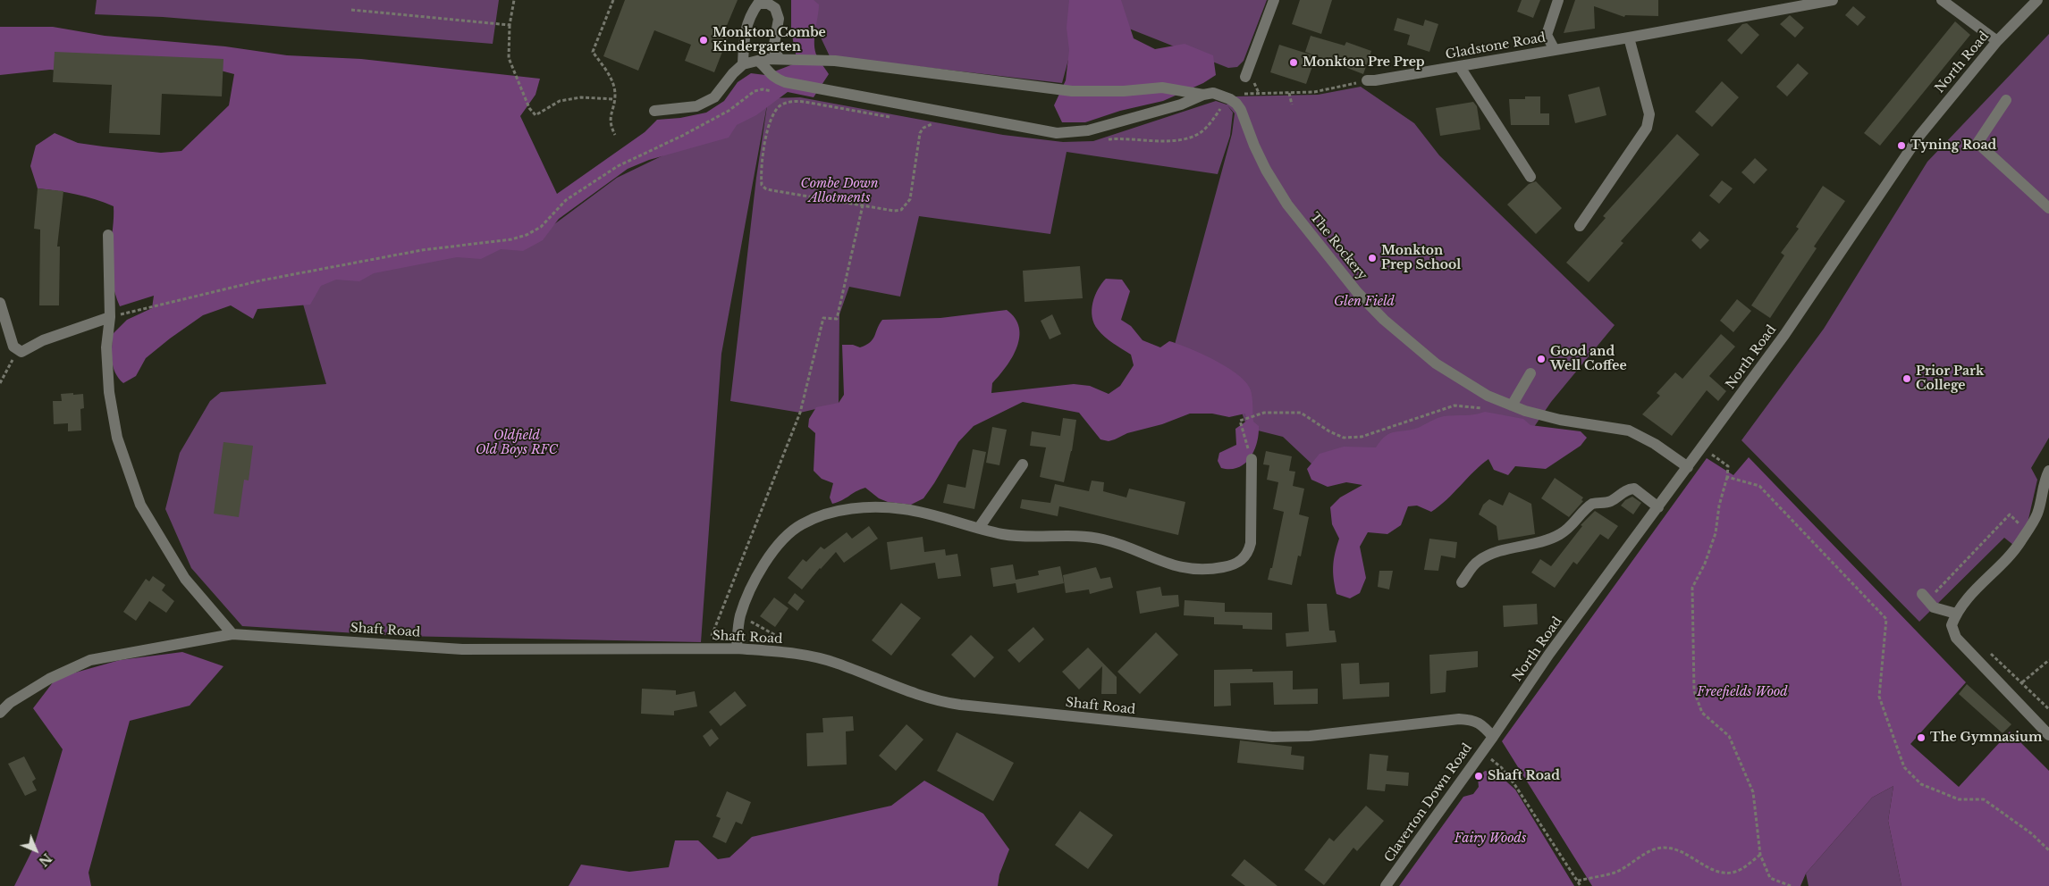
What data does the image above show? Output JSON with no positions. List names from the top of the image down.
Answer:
{
  "streets": {
    "street": [
      "Gladstone Road",
      "North Road",
      "The Rockery",
      "Shaft Road",
      "Claverton Down Road"
    ]
  },
  "crossings": [
    ["North Road", "The Rockery"],
    ["North Road", "Shaft Road"],
    ["North Road", "Claverton Down Road"],
    ["Shaft Road", "Claverton Down Road"]
  ],
  "parks": [
    "Combe Down Allotments",
    "Glen Field",
    "Oldfield Old Boys RFC",
    "Freefields Wood",
    "Fairy Woods"
  ],
  "places": [
    "Monkton Combe Kindergarten",
    "Monkton Pre Prep",
    "Tyning Road",
    "Monkton Prep School",
    "Good and Well Coffee",
    "Prior Park College",
    "The Gymnasium",
    "Shaft Road"
  ],
  "north": "bottom right"
}
